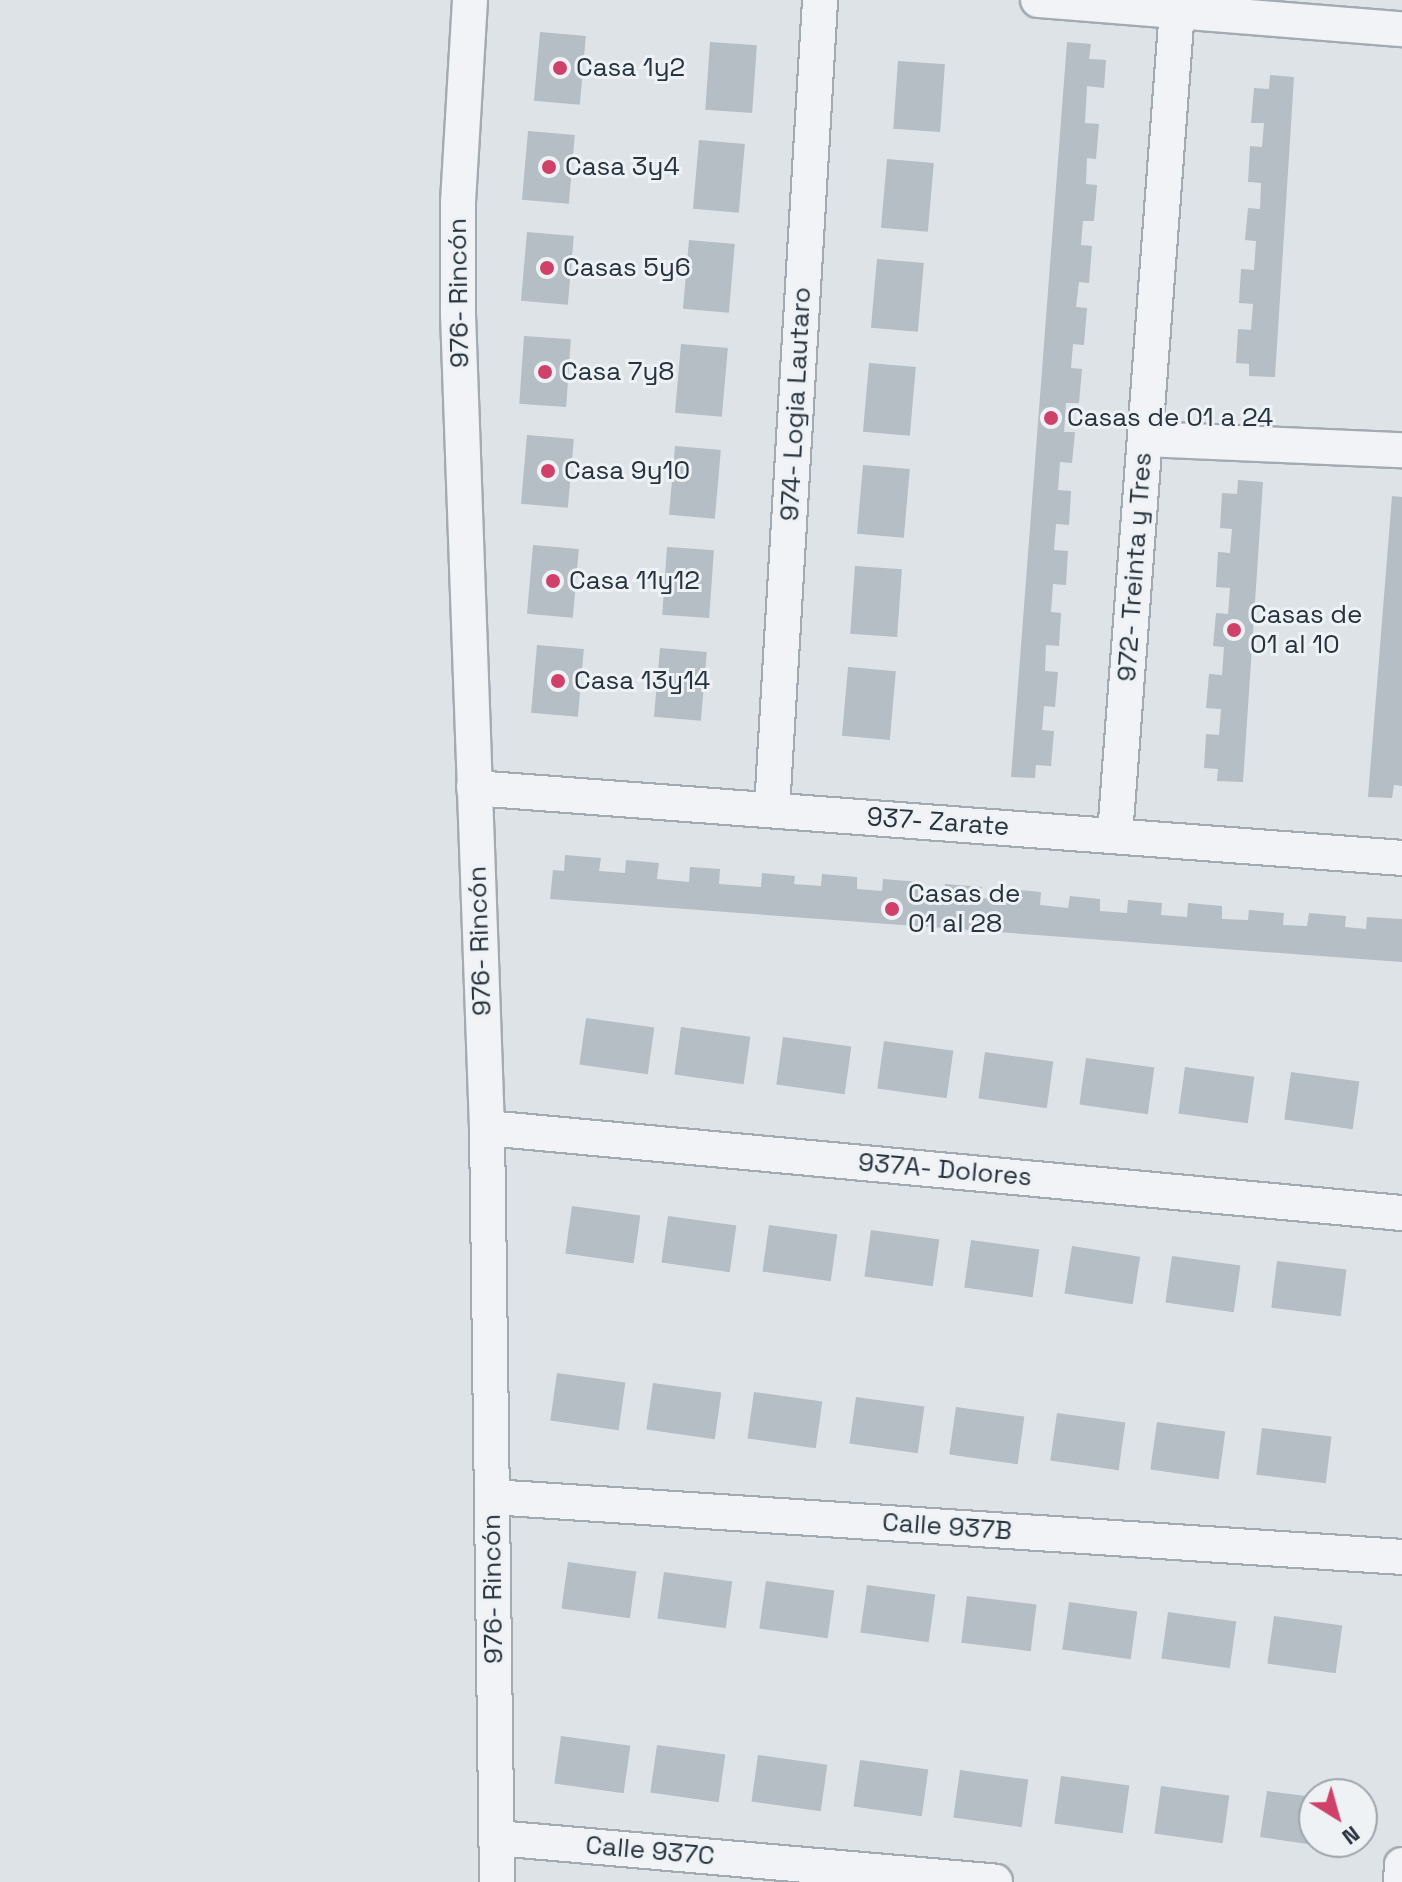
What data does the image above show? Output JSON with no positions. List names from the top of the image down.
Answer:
{
  "streets": {
    "street": [
      "976- Rincón",
      "974- Logia Lautaro",
      "972- Treinta y Tres",
      "937- Zarate",
      "937A- Dolores",
      "Calle 937B",
      "Calle 937C"
    ]
  },
  "crossings": [
    ["976- Rincón", "937- Zarate"],
    ["976- Rincón", "937A- Dolores"],
    ["976- Rincón", "Calle 937B"],
    ["976- Rincón", "Calle 937C"],
    ["974- Logia Lautaro", "937- Zarate"],
    ["972- Treinta y Tres", "937- Zarate"]
  ],
  "places": [
    "Casa 1y2",
    "Casa 3y4",
    "Casas 5y6",
    "Casa 7y8",
    "Casas de 01 a 24",
    "Casa 9y10",
    "Casa 11y12",
    "Casas de 01 al 10",
    "Casa 13y14",
    "Casas de 01 al 28"
  ],
  "north": "bottom right"
}
